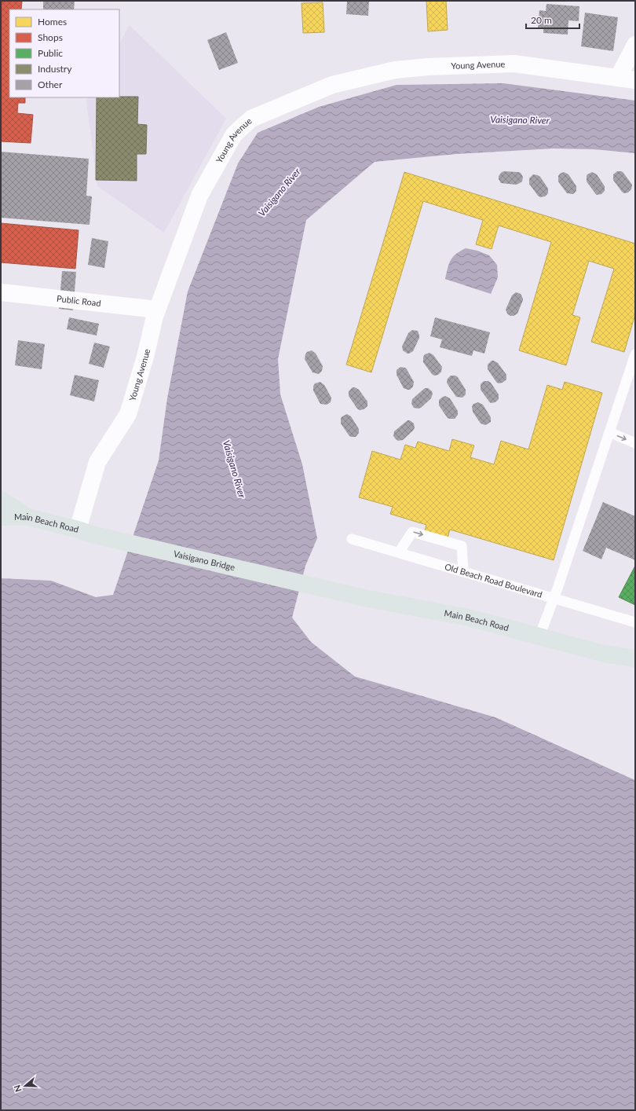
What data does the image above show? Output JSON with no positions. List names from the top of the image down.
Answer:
{
  "streets": {
    "main road": ["Main Beach Road", "Vaisigano Bridge"],
    "street": ["Young Avenue", "Public Road"],
    "lane": ["Old Beach Road Boulevard"]
  },
  "crossings": [
    ["Young Avenue", "Public Road"],
    ["Young Avenue", "Main Beach Road"],
    ["Young Avenue", "Vaisigano Bridge"],
    ["Main Beach Road", "Vaisigano Bridge"]
  ],
  "water": ["Vaisigano River"],
  "legend": [
    "Homes",
    "Shops",
    "Public",
    "Industry",
    "Other"
  ],
  "scale_bar": "20 m",
  "north": "left"
}
